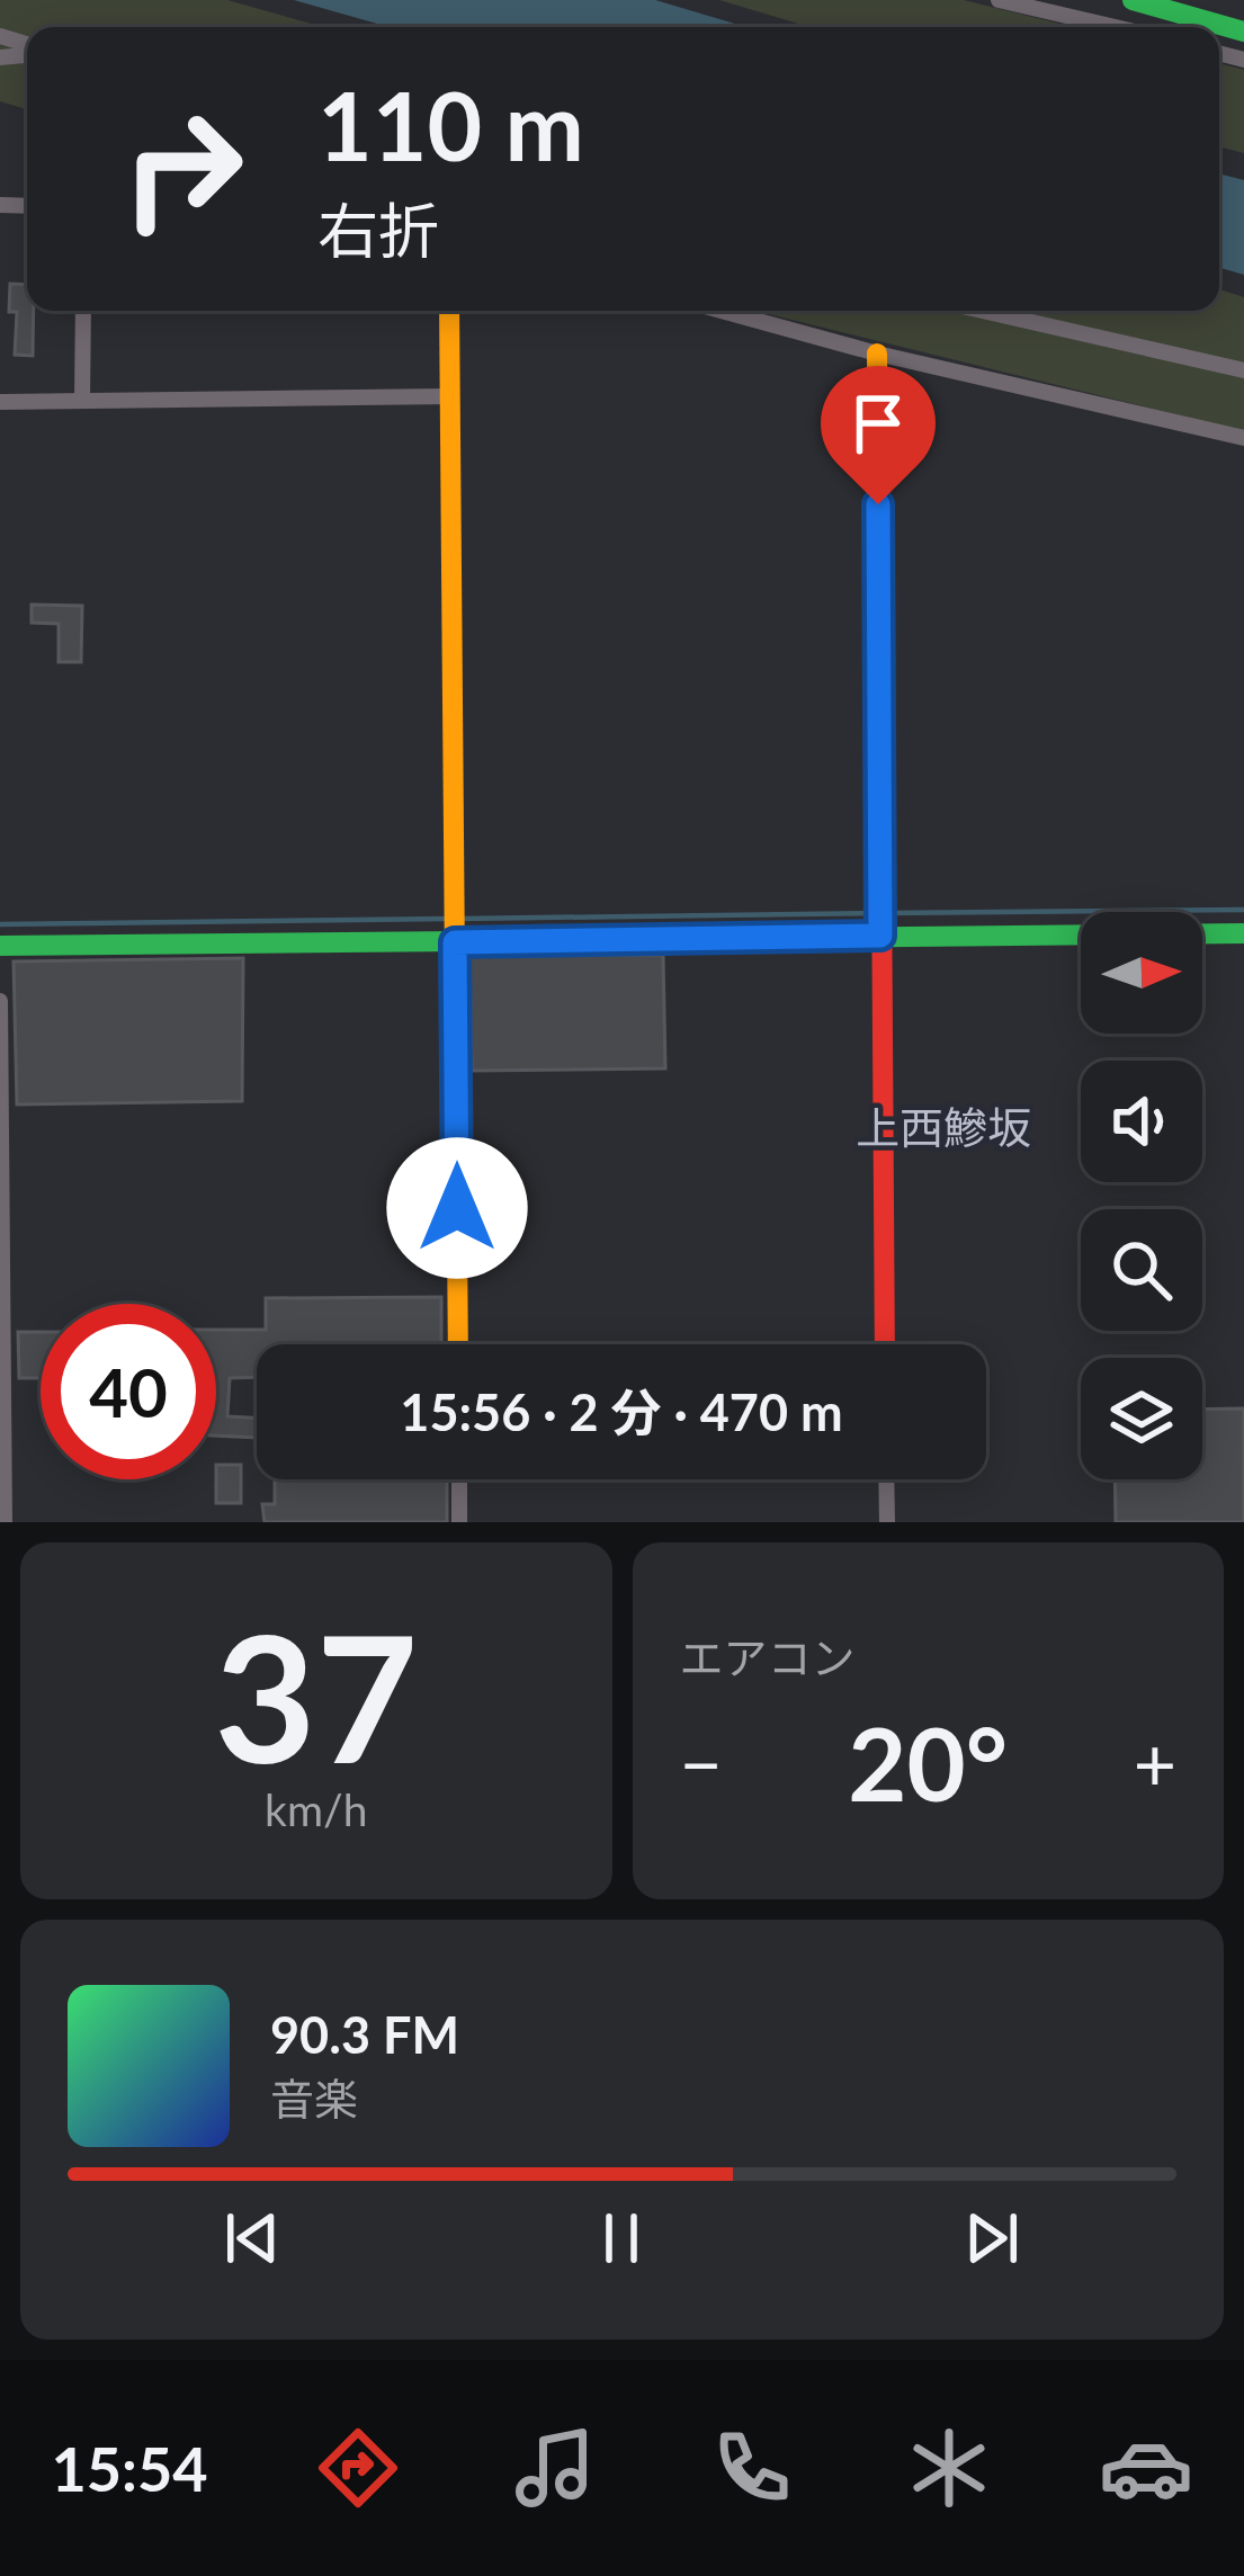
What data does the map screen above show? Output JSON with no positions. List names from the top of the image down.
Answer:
{
  "districts": ["上西鰺坂"],
  "north": "right",
  "page": {
    "turn": ["110 m", "右折"],
    "limit": "40",
    "trip": "15:56 · 2 分 · 470 m",
    "tile": [
      ["37", "km/h"],
      "エアコン"
    ],
    "heat": ["−", "20°", "+"],
    "song": ["90.3 FM", "音楽"],
    "tabs": "15:54"
  }
}
